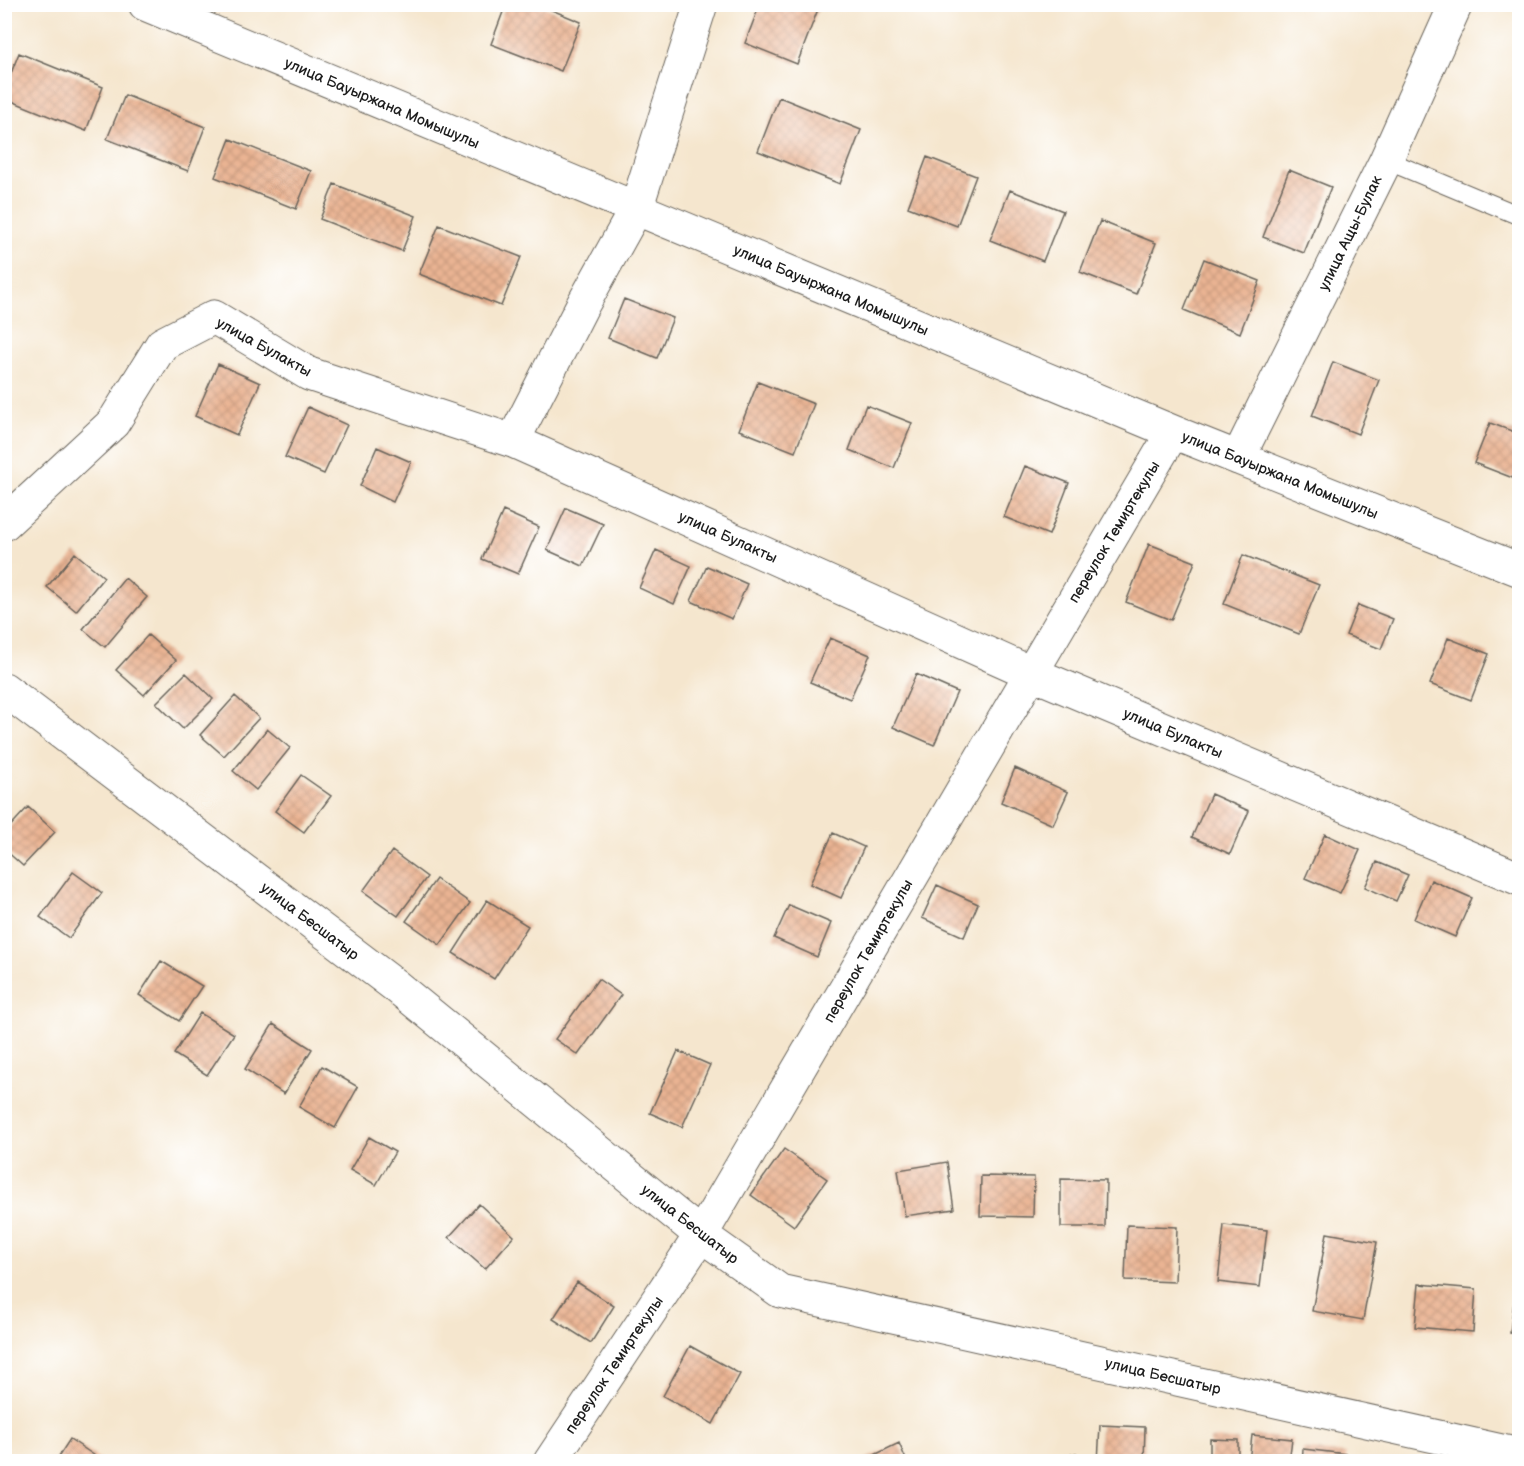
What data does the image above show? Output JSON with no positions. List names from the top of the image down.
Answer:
{
  "streets": {
    "street": [
      "улица Бауыржана Момышулы",
      "улица Ащы-Булак",
      "улица Булакты",
      "переулок Темиртекулы",
      "улица Бесшатыр"
    ]
  },
  "crossings": [
    ["улица Бауыржана Момышулы", "улица Ащы-Булак"],
    ["улица Бауыржана Момышулы", "переулок Темиртекулы"],
    ["улица Булакты", "переулок Темиртекулы"],
    ["переулок Темиртекулы", "улица Бесшатыр"]
  ]
}
